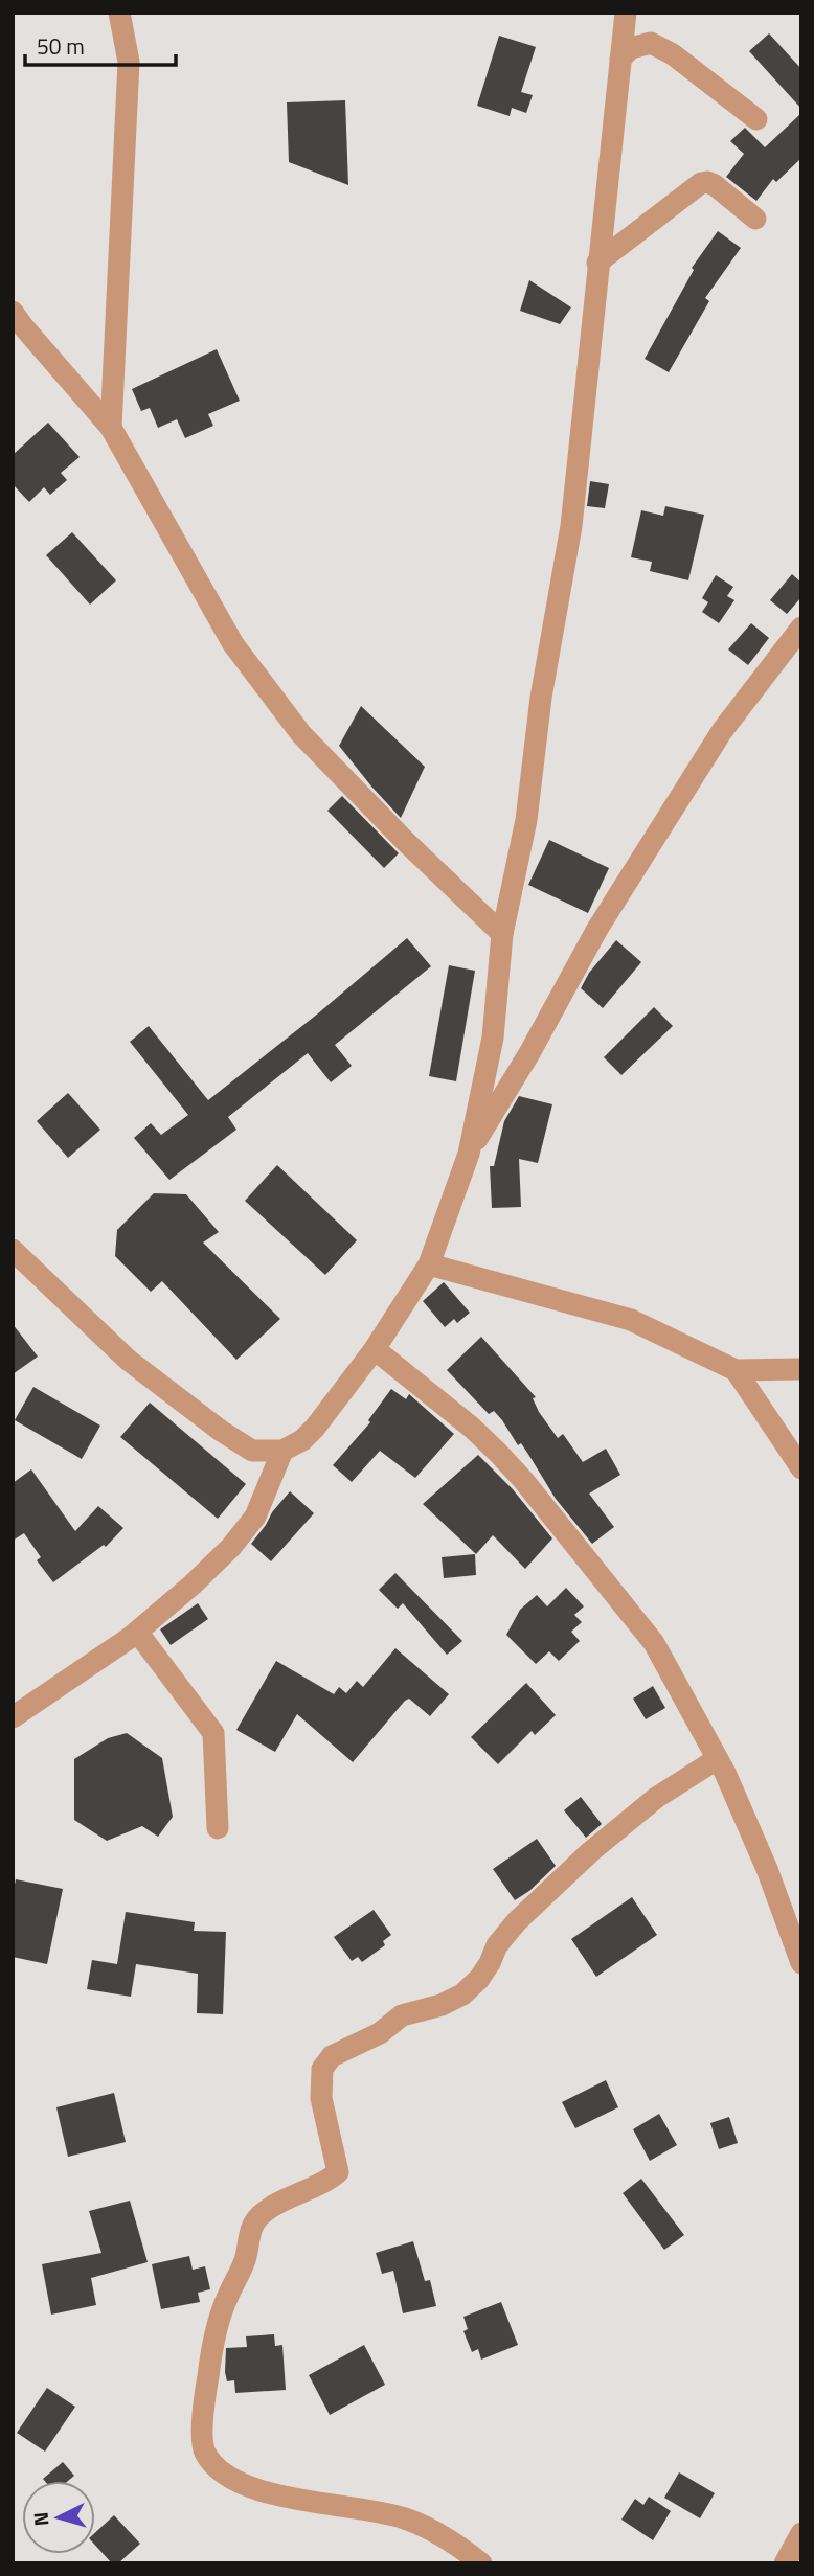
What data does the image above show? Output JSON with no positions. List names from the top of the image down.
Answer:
{
  "scale_bar": "50 m",
  "north": "left"
}
